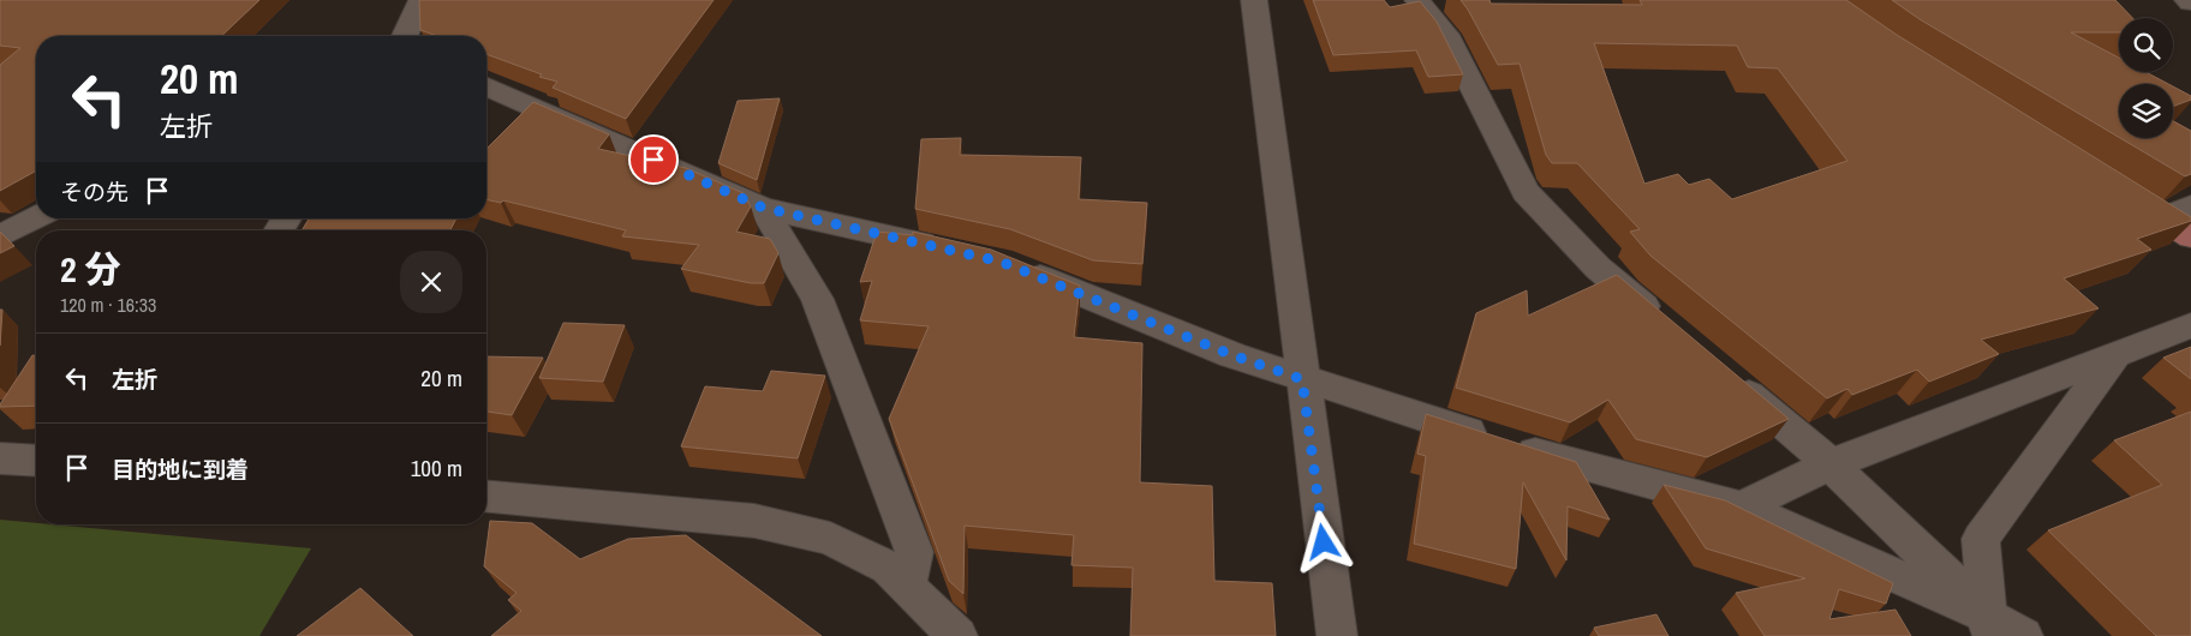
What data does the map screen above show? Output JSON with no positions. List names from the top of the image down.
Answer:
{
  "page": {
    "turn": ["20 m", "左折"],
    "then": "その先",
    "heading": ["2 分", "120 m · 16:33"],
    "list": [
      {
        "name": "左折",
        "value": "20 m"
      },
      {
        "name": "目的地に到着",
        "value": "100 m"
      }
    ]
  }
}
